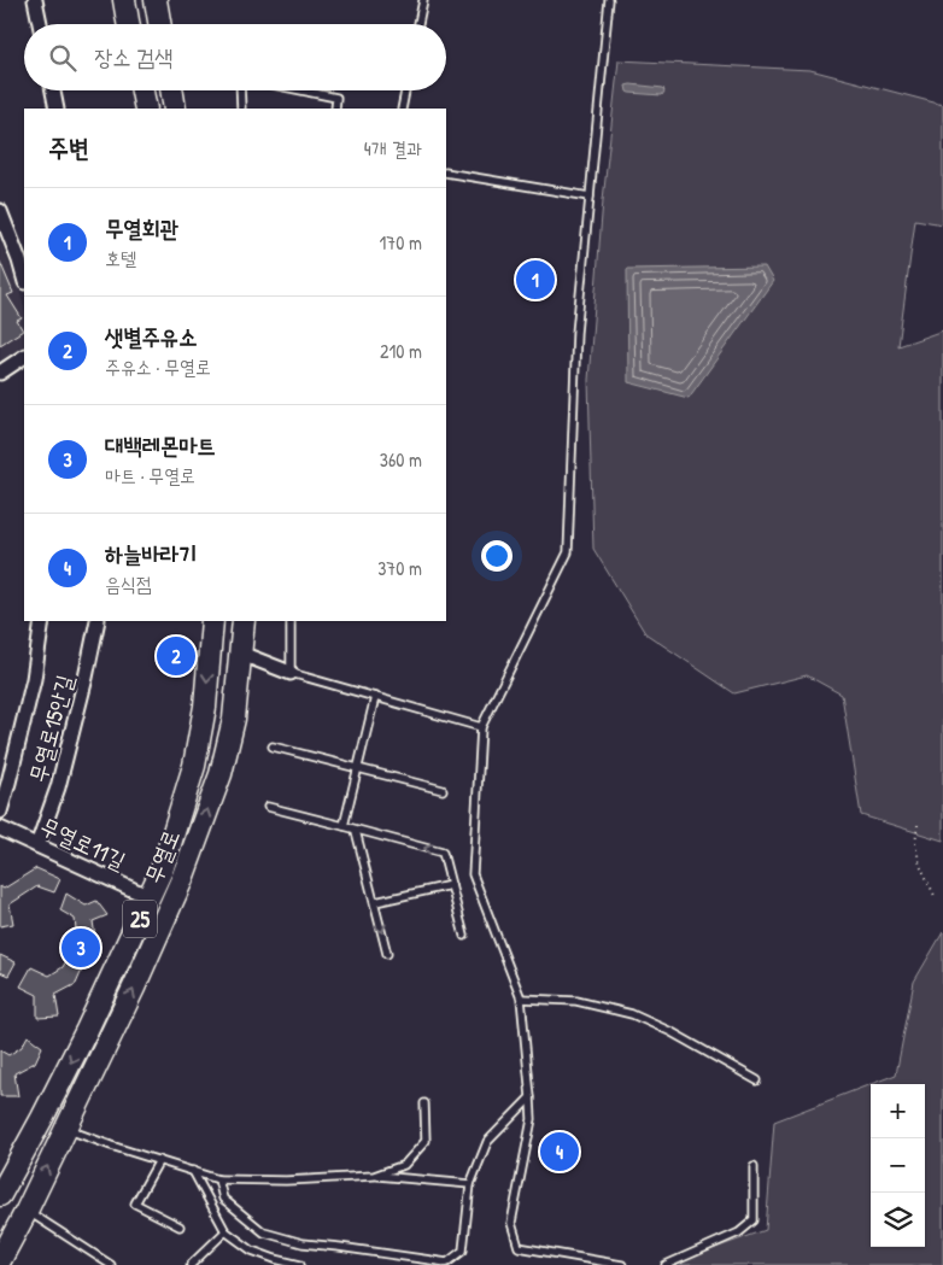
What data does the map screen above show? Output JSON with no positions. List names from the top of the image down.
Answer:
{
  "streets": {
    "main road": ["무열로", "25"],
    "street": ["무열로15안길", "무열로11길"]
  },
  "crossings": [
    ["무열로15안길", "무열로11길"],
    ["무열로11길", "무열로"]
  ],
  "page": {
    "search": "장소 검색",
    "heading": ["주변", "4개 결과"],
    "list": [
      {
        "mark": "1",
        "name": "무열회관",
        "note": "호텔",
        "value": "170 m"
      },
      {
        "mark": "2",
        "name": "샛별주유소",
        "note": "주유소 · 무열로",
        "value": "210 m"
      },
      {
        "mark": "3",
        "name": "대백레몬마트",
        "note": "마트 · 무열로",
        "value": "360 m"
      },
      {
        "mark": "4",
        "name": "하늘바라기",
        "note": "음식점",
        "value": "370 m"
      }
    ],
    "pins": [
      "1",
      "2",
      "3",
      "4"
    ],
    "map_buttons": ["+", "−"]
  }
}
